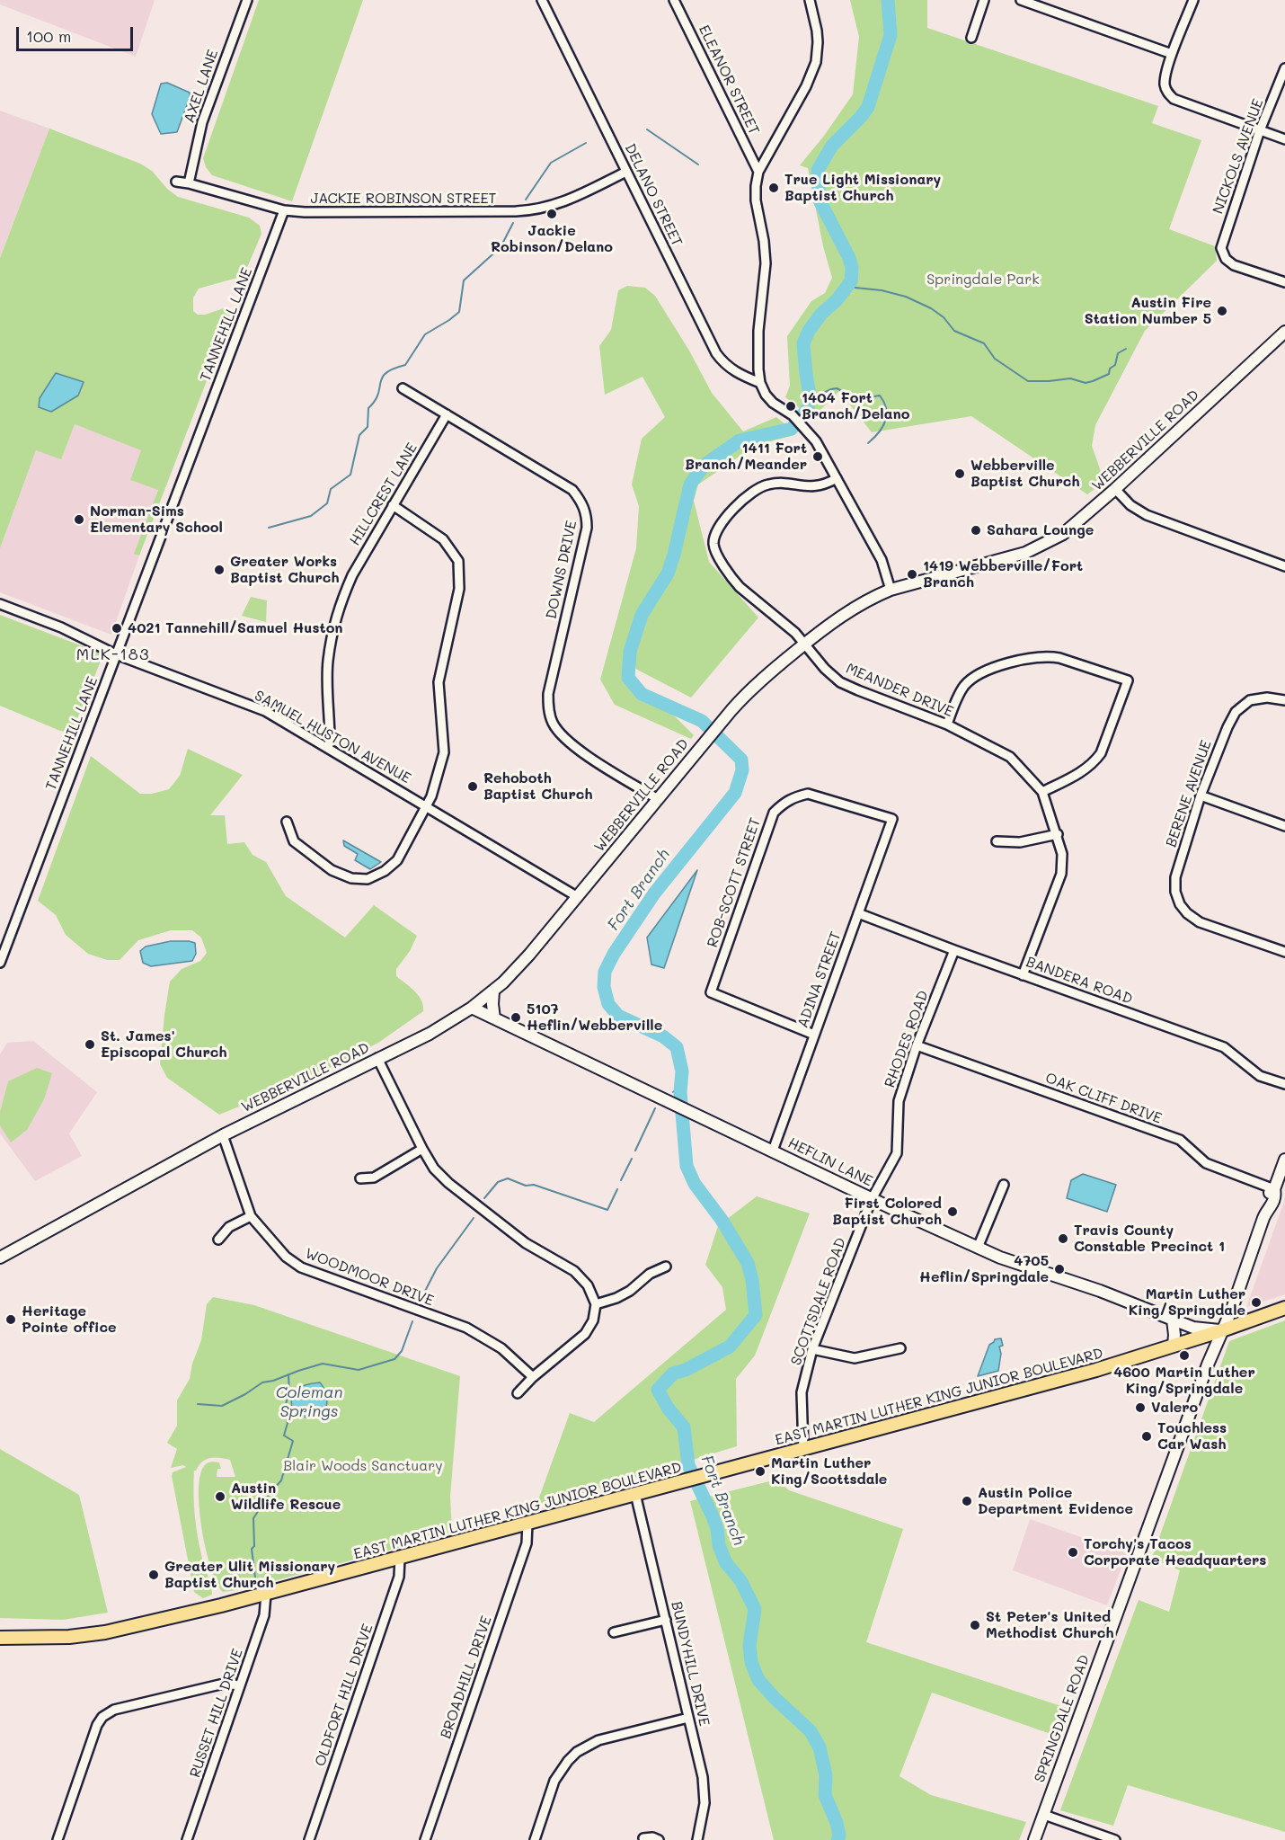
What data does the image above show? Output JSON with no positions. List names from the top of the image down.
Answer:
{
  "streets": {
    "main road": ["EAST MARTIN LUTHER KING JUNIOR BOULEVARD"],
    "street": [
      "ELEANOR STREET",
      "AXEL LANE",
      "NICKOLS AVENUE",
      "DELANO STREET",
      "JACKIE ROBINSON STREET",
      "TANNEHILL LANE",
      "WEBBERVILLE ROAD",
      "HILLCREST LANE",
      "DOWNS DRIVE",
      "MEANDER DRIVE",
      "SAMUEL HUSTON AVENUE",
      "BERENE AVENUE",
      "ROB-SCOTT STREET",
      "ADINA STREET",
      "BANDERA ROAD",
      "RHODES ROAD",
      "OAK CLIFF DRIVE",
      "HEFLIN LANE",
      "WOODMOOR DRIVE",
      "SCOTTSDALE ROAD",
      "BUNDYHILL DRIVE",
      "BROADHILL DRIVE",
      "OLDFORT HILL DRIVE",
      "RUSSET HILL DRIVE",
      "SPRINGDALE ROAD"
    ]
  },
  "crossings": [
    ["AXEL LANE", "JACKIE ROBINSON STREET"],
    ["DELANO STREET", "JACKIE ROBINSON STREET"],
    ["JACKIE ROBINSON STREET", "TANNEHILL LANE"],
    ["TANNEHILL LANE", "SAMUEL HUSTON AVENUE"],
    ["WEBBERVILLE ROAD", "DOWNS DRIVE"],
    ["WEBBERVILLE ROAD", "MEANDER DRIVE"],
    ["WEBBERVILLE ROAD", "SAMUEL HUSTON AVENUE"],
    ["WEBBERVILLE ROAD", "HEFLIN LANE"],
    ["WEBBERVILLE ROAD", "WOODMOOR DRIVE"],
    ["HILLCREST LANE", "DOWNS DRIVE"],
    ["HILLCREST LANE", "SAMUEL HUSTON AVENUE"],
    ["MEANDER DRIVE", "BANDERA ROAD"],
    ["ROB-SCOTT STREET", "ADINA STREET"],
    ["ADINA STREET", "BANDERA ROAD"],
    ["ADINA STREET", "HEFLIN LANE"],
    ["BANDERA ROAD", "RHODES ROAD"],
    ["RHODES ROAD", "OAK CLIFF DRIVE"],
    ["RHODES ROAD", "HEFLIN LANE"],
    ["RHODES ROAD", "SCOTTSDALE ROAD"],
    ["OAK CLIFF DRIVE", "SPRINGDALE ROAD"],
    ["HEFLIN LANE", "SCOTTSDALE ROAD"],
    ["HEFLIN LANE", "EAST MARTIN LUTHER KING JUNIOR BOULEVARD"],
    ["HEFLIN LANE", "SPRINGDALE ROAD"],
    ["SCOTTSDALE ROAD", "EAST MARTIN LUTHER KING JUNIOR BOULEVARD"],
    ["EAST MARTIN LUTHER KING JUNIOR BOULEVARD", "BUNDYHILL DRIVE"],
    ["EAST MARTIN LUTHER KING JUNIOR BOULEVARD", "BROADHILL DRIVE"],
    ["EAST MARTIN LUTHER KING JUNIOR BOULEVARD", "OLDFORT HILL DRIVE"],
    ["EAST MARTIN LUTHER KING JUNIOR BOULEVARD", "RUSSET HILL DRIVE"],
    ["EAST MARTIN LUTHER KING JUNIOR BOULEVARD", "SPRINGDALE ROAD"]
  ],
  "districts": ["MLK-183"],
  "water": ["Fort Branch", "Coleman Springs"],
  "parks": ["Springdale Park", "Blair Woods Sanctuary"],
  "places": [
    "True Light Missionary Baptist Church",
    "Jackie Robinson/Delano",
    "Austin Fire Station Number 5",
    "1404 Fort Branch/Delano",
    "1411 Fort Branch/Meander",
    "Webberville Baptist Church",
    "Norman-Sims Elementary School",
    "Sahara Lounge",
    "Greater Works Baptist Church",
    "1419 Webberville/Fort Branch",
    "4021 Tannehill/Samuel Huston",
    "Rehoboth Baptist Church",
    "5107 Heflin/Webberville",
    "St. James' Episcopal Church",
    "First Colored Baptist Church",
    "Travis County Constable Precinct 1",
    "4705 Heflin/Springdale",
    "Martin Luther King/Springdale",
    "Heritage Pointe office",
    "4600 Martin Luther King/Springdale",
    "Valero",
    "Touchless Car Wash",
    "Martin Luther King/Scottsdale",
    "Austin Wildlife Rescue",
    "Austin Police Department Evidence",
    "Torchy's Tacos Corporate Headquarters",
    "Greater Ulit Missionary Baptist Church",
    "St Peter's United Methodist Church"
  ],
  "scale_bar": "100 m"
}
